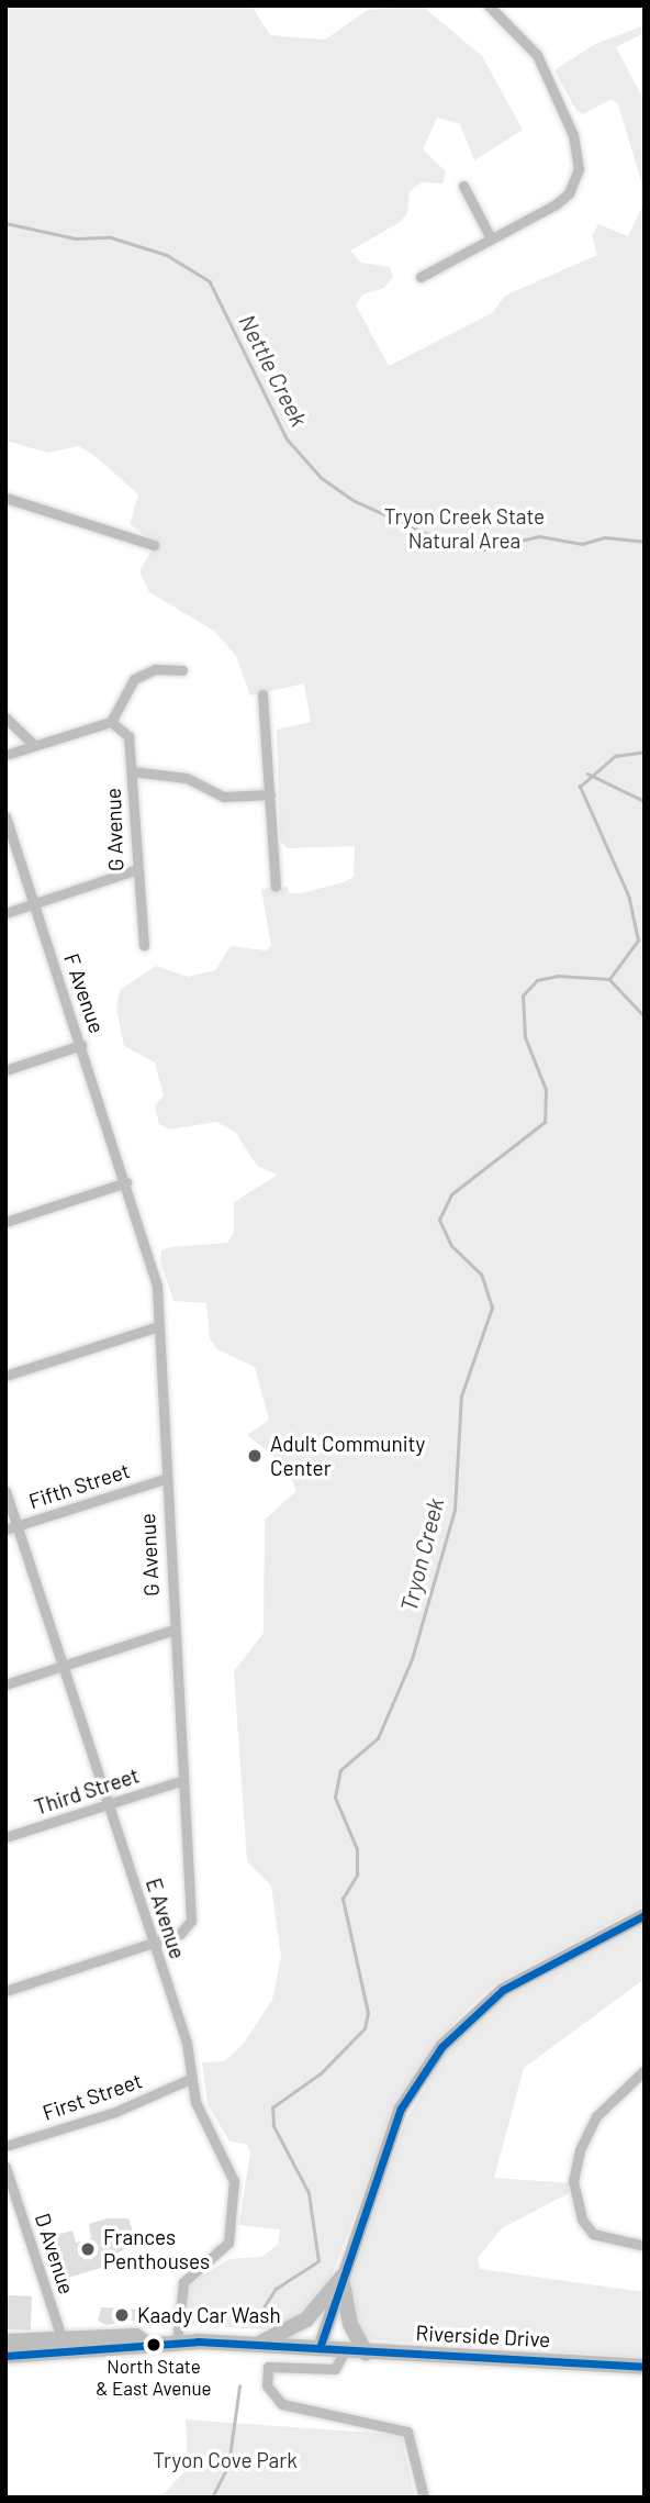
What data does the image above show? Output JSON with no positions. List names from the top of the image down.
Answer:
{
  "streets": {
    "main road": ["Riverside Drive"],
    "street": [
      "G Avenue",
      "F Avenue",
      "Fifth Street",
      "Third Street",
      "E Avenue",
      "First Street",
      "D Avenue"
    ]
  },
  "crossings": [
    ["G Avenue", "F Avenue"],
    ["G Avenue", "Fifth Street"],
    ["G Avenue", "Third Street"],
    ["G Avenue", "E Avenue"],
    ["Fifth Street", "E Avenue"],
    ["Third Street", "E Avenue"],
    ["E Avenue", "First Street"],
    ["E Avenue", "Riverside Drive"],
    ["D Avenue", "Riverside Drive"]
  ],
  "water": ["Nettle Creek", "Tryon Creek"],
  "parks": ["Tryon Creek State Natural Area", "Tryon Cove Park"],
  "places": [
    "Adult Community Center",
    "Frances Penthouses",
    "Kaady Car Wash",
    "North State & East Avenue"
  ]
}
